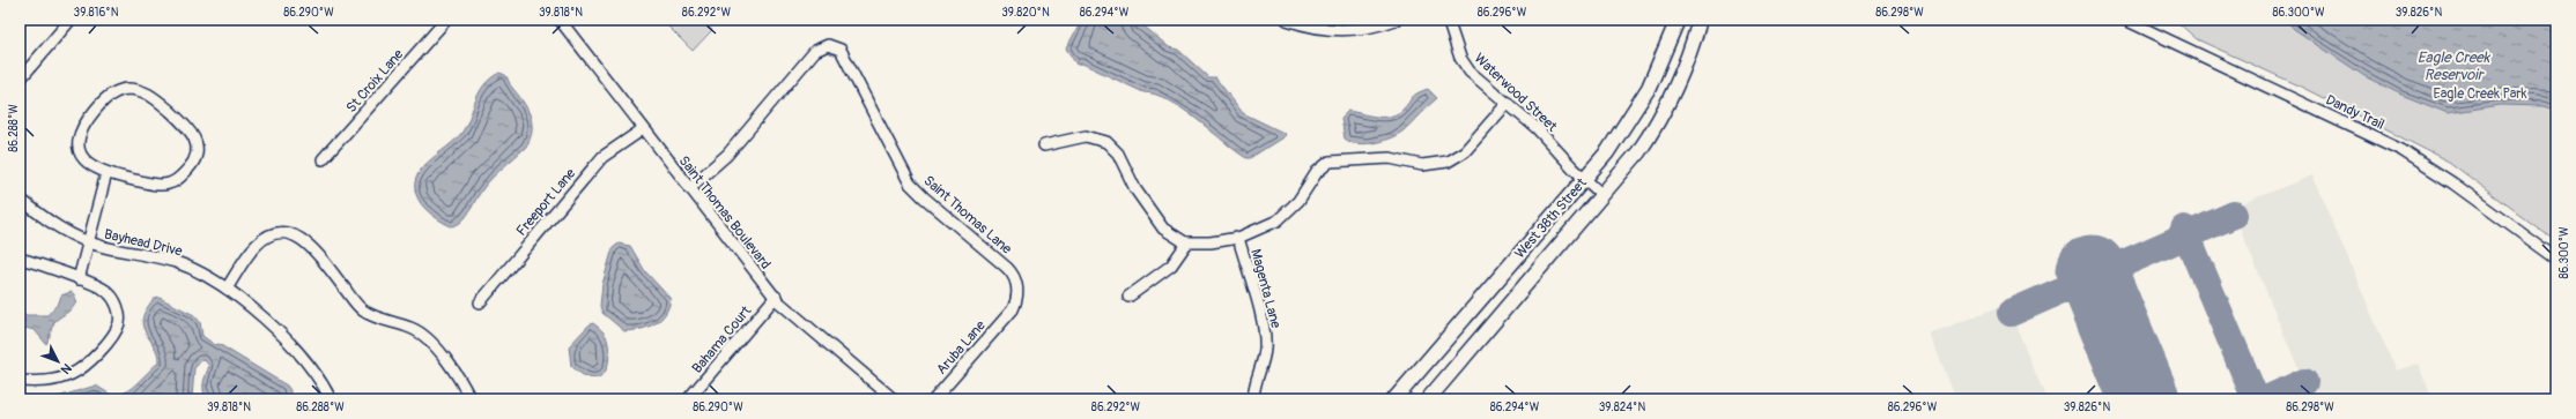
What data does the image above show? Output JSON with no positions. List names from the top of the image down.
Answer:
{
  "streets": {
    "main road": ["West 38th Street"],
    "street": [
      "St Croix Lane",
      "Waterwood Street",
      "Dandy Trail",
      "Freeport Lane",
      "Saint Thomas Boulevard",
      "Saint Thomas Lane",
      "Bayhead Drive",
      "Magenta Lane",
      "Bahama Court",
      "Aruba Lane"
    ]
  },
  "crossings": [
    ["Waterwood Street", "West 38th Street"],
    ["Freeport Lane", "Saint Thomas Boulevard"],
    ["Saint Thomas Boulevard", "Saint Thomas Lane"],
    ["Saint Thomas Boulevard", "Bahama Court"],
    ["Saint Thomas Lane", "Aruba Lane"]
  ],
  "water": ["Eagle Creek Reservoir"],
  "parks": ["Eagle Creek Park"],
  "north": "bottom right",
  "coordinates": [
    "39.816°N",
    "86.290°W",
    "39.818°N",
    "86.292°W",
    "39.820°N",
    "86.294°W",
    "86.296°W",
    "86.298°W",
    "86.300°W",
    "39.826°N",
    "86.288°W",
    "39.824°N"
  ]
}
